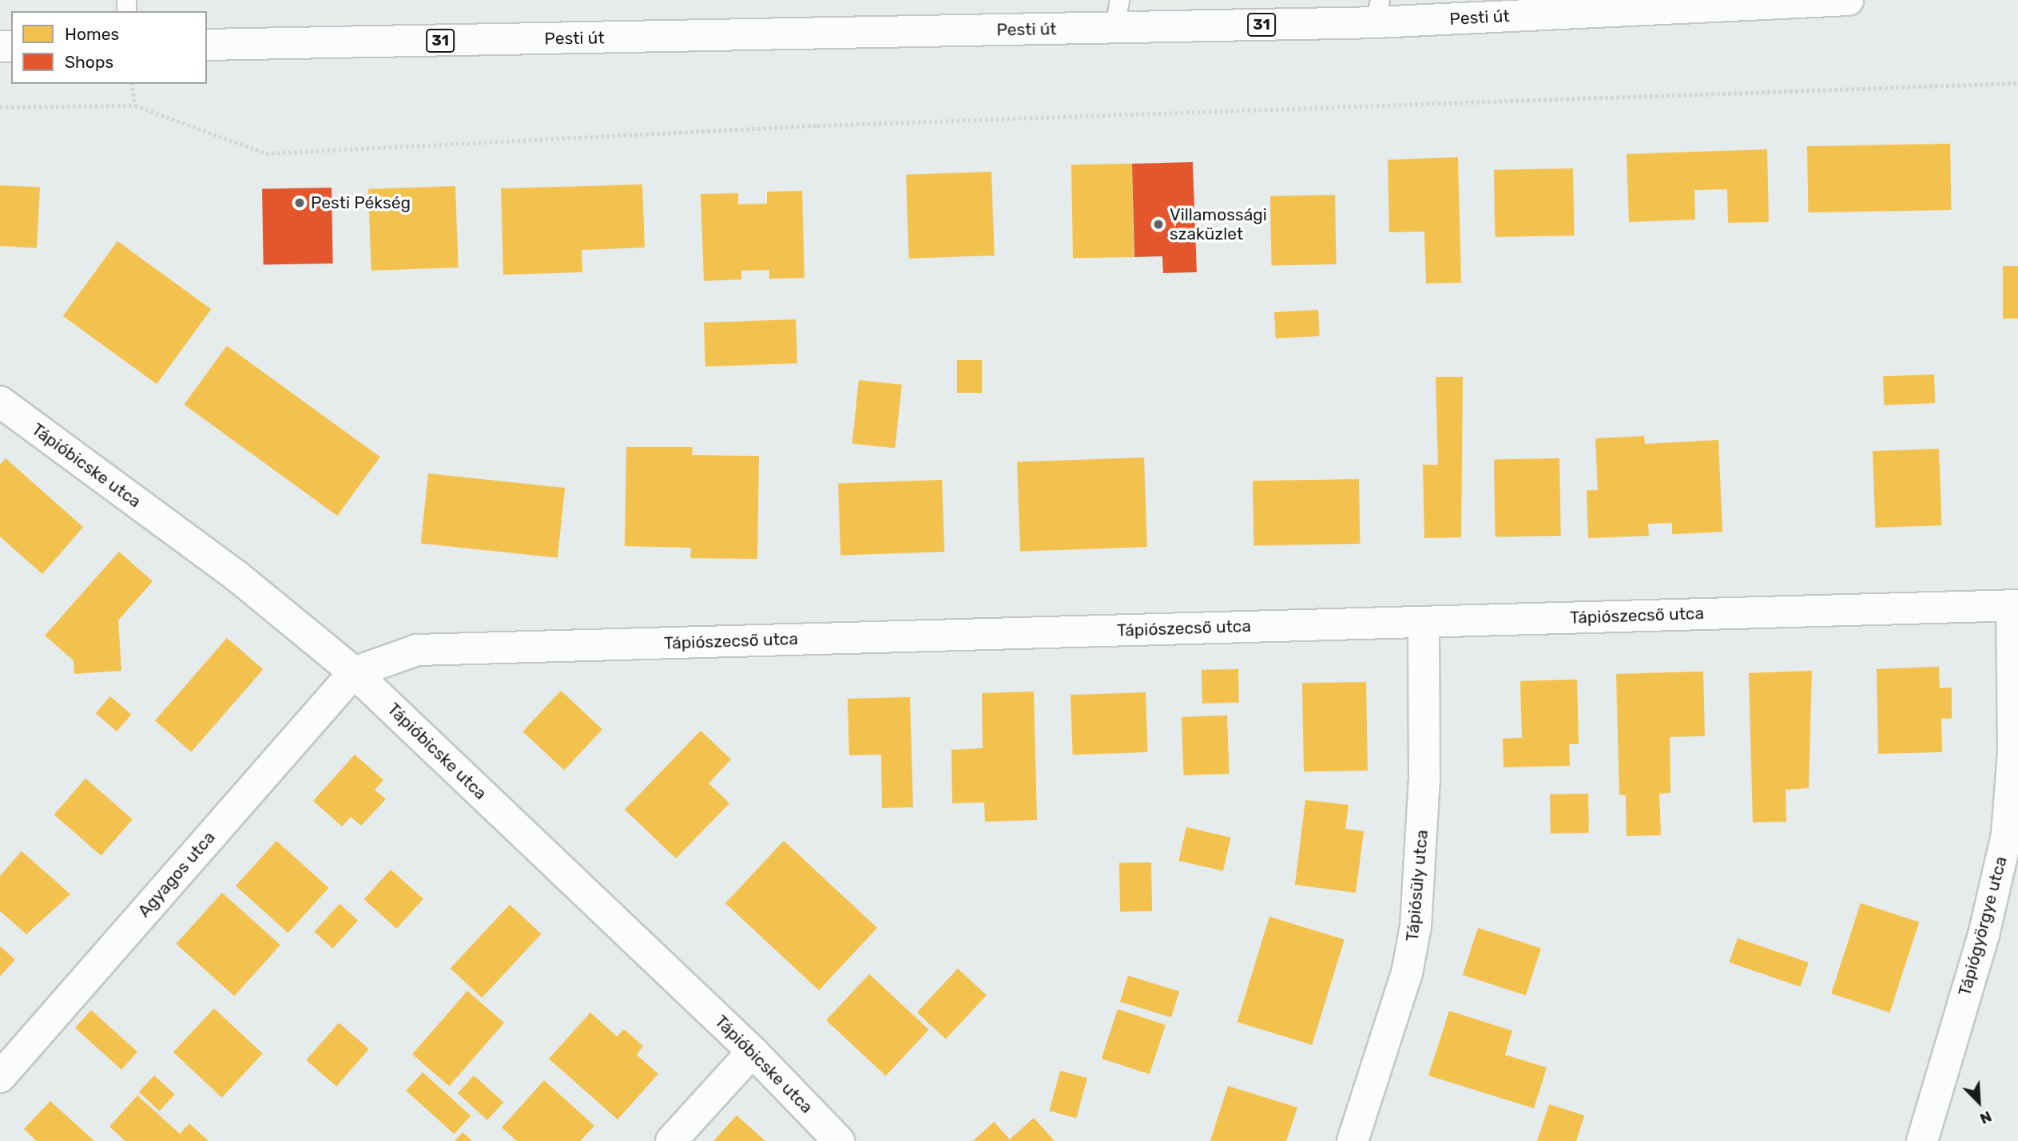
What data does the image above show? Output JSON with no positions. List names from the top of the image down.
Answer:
{
  "streets": {
    "street": [
      "Pesti út",
      "31",
      "Tápióbicske utca",
      "Tápiószecső utca",
      "Agyagos utca",
      "Tápiósüly utca",
      "Tápiógyörgye utca"
    ]
  },
  "crossings": [
    ["Tápióbicske utca", "Tápiószecső utca"],
    ["Tápióbicske utca", "Agyagos utca"],
    ["Tápiószecső utca", "Agyagos utca"],
    ["Tápiószecső utca", "Tápiósüly utca"],
    ["Tápiószecső utca", "Tápiógyörgye utca"]
  ],
  "places": ["Pesti Pékség", "Villamossági szaküzlet"],
  "legend": ["Homes", "Shops"],
  "north": "bottom right"
}
